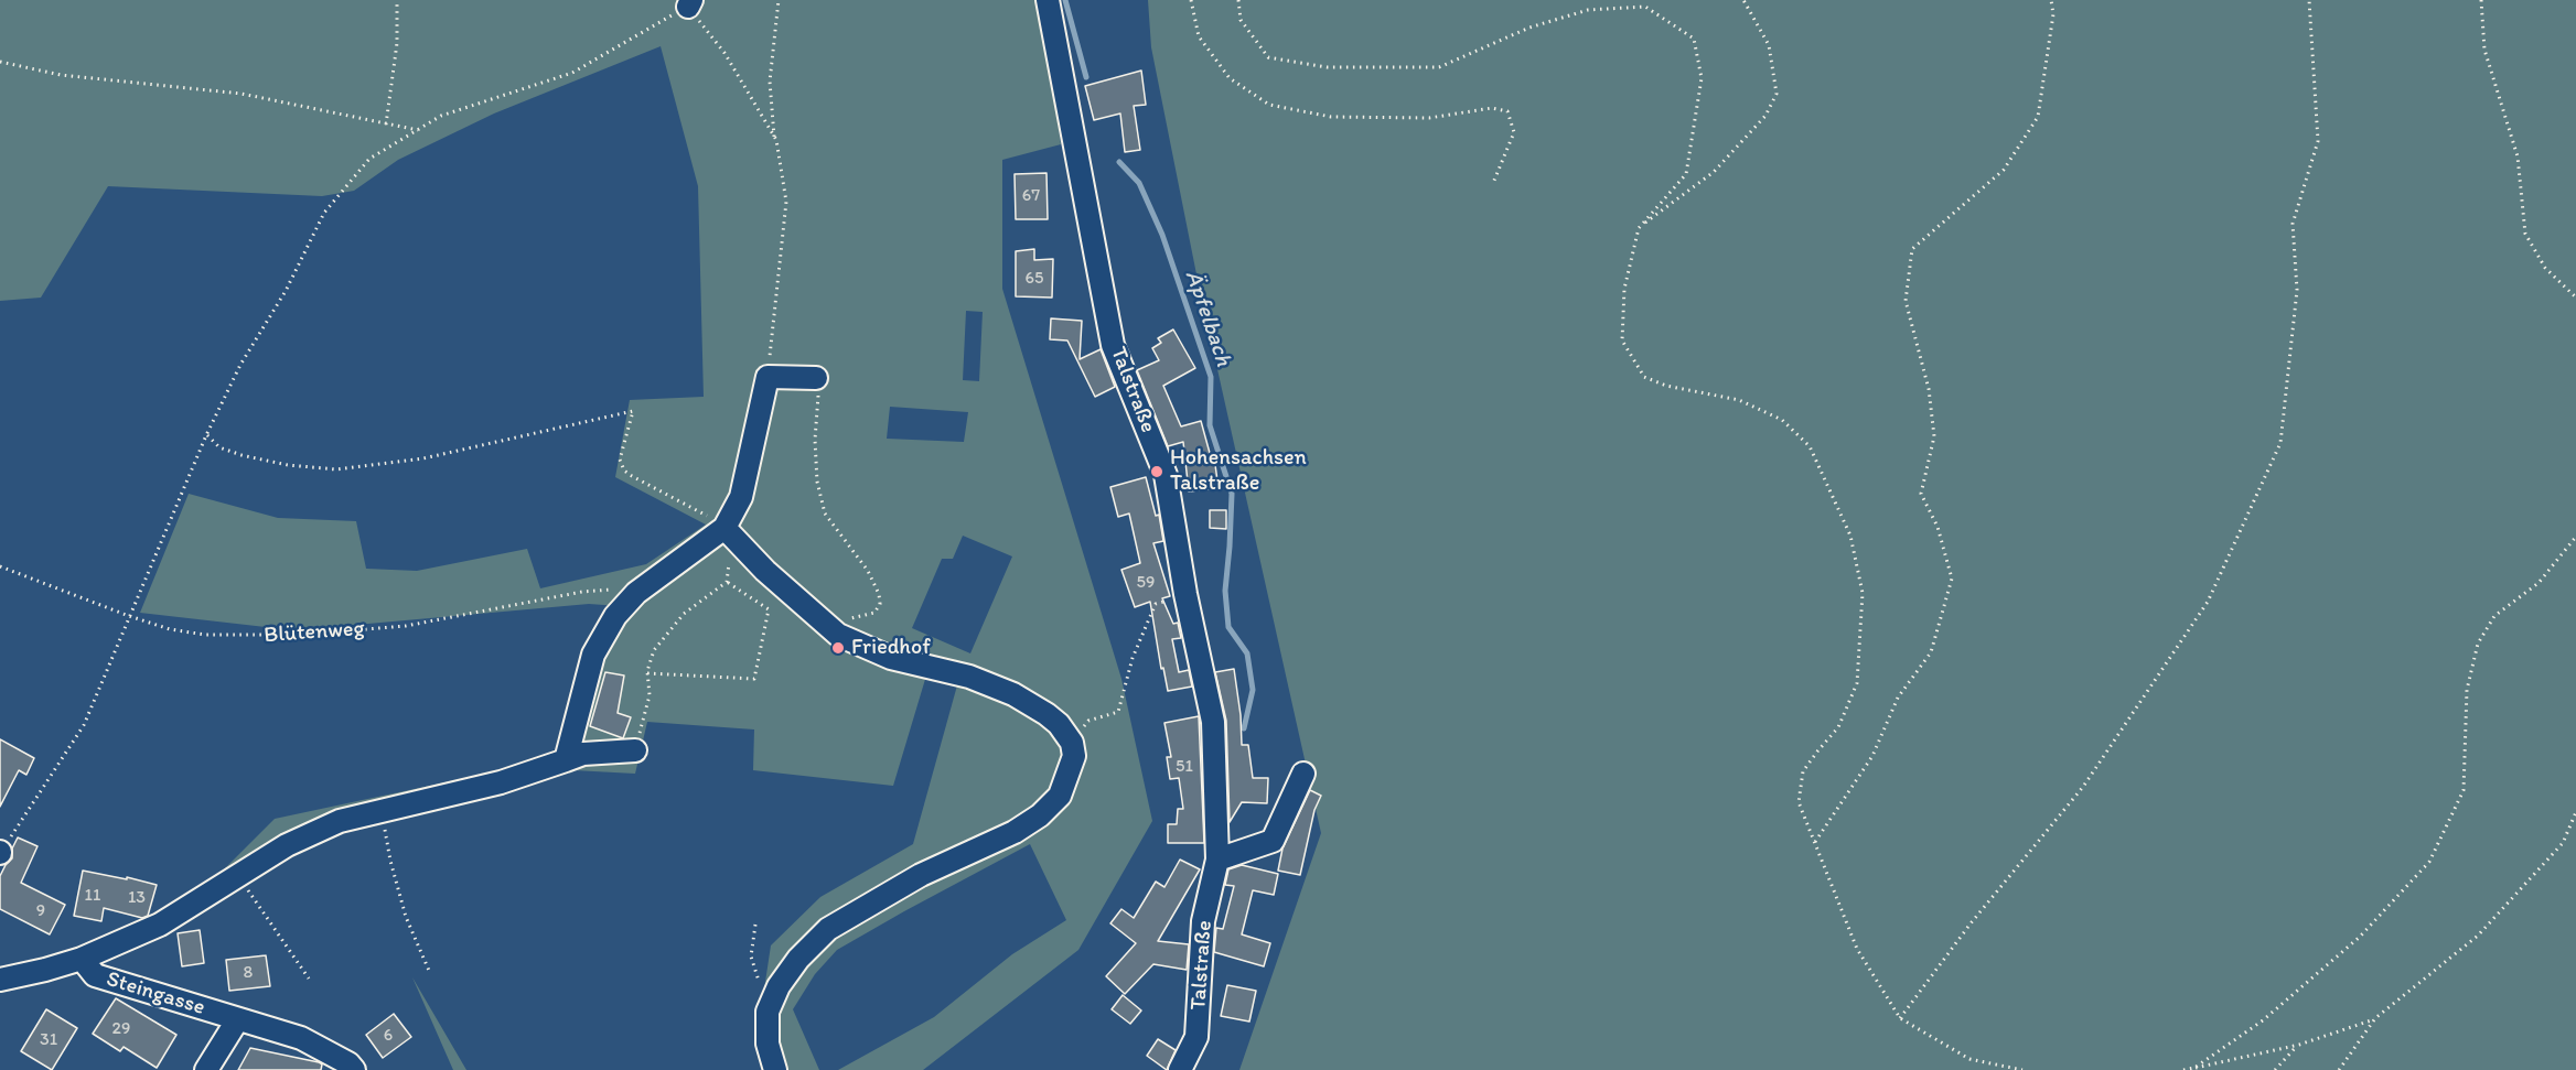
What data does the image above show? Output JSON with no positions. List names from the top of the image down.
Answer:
{
  "streets": {
    "street": ["Talstraße", "Steingasse"],
    "path": ["Blütenweg"]
  },
  "water": ["Äpfelbach"],
  "places": ["Hohensachsen Talstraße", "Friedhof"],
  "house_numbers": [
    "67",
    "65",
    "59",
    "51",
    "11",
    "13",
    "9",
    "8",
    "29",
    "6",
    "31"
  ]
}
